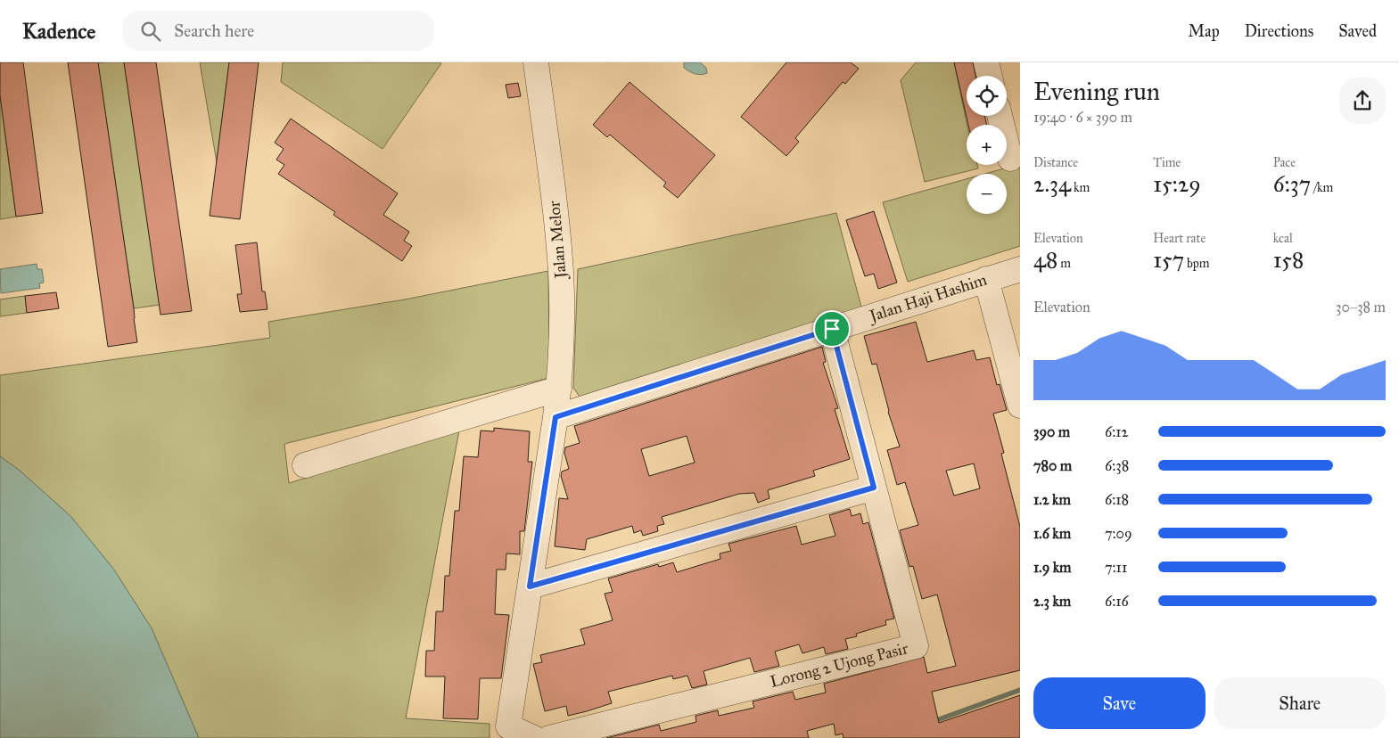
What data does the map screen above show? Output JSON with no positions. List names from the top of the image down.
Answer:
{
  "streets": {
    "street": ["Jalan Melor", "Jalan Haji Hashim", "Lorong 2 Ujong Pasir"]
  },
  "crossings": [
    ["Jalan Melor", "Jalan Haji Hashim"],
    ["Jalan Haji Hashim", "Lorong 2 Ujong Pasir"]
  ],
  "page": {
    "header": "Kadence",
    "search": "Search here",
    "nav": ["Map", "Directions", "Saved"],
    "heading": ["Evening run", "19:40 · 6 × 390 m"],
    "map_buttons": ["+", "−"],
    "stats": [
      ["Distance", "2.34 km"],
      ["Time", "15:29"],
      ["Pace", "6:37 /km"],
      ["Elevation", "48 m"],
      ["Heart rate", "157 bpm"],
      ["kcal", "158"]
    ],
    "chart": ["Elevation", "30–38 m"],
    "list": [
      {
        "name": "390 m",
        "note": "6:12"
      },
      {
        "name": "780 m",
        "note": "6:38"
      },
      {
        "name": "1.2 km",
        "note": "6:18"
      },
      {
        "name": "1.6 km",
        "note": "7:09"
      },
      {
        "name": "1.9 km",
        "note": "7:11"
      },
      {
        "name": "2.3 km",
        "note": "6:16"
      }
    ],
    "buttons": ["Save", "Share"]
  }
}
